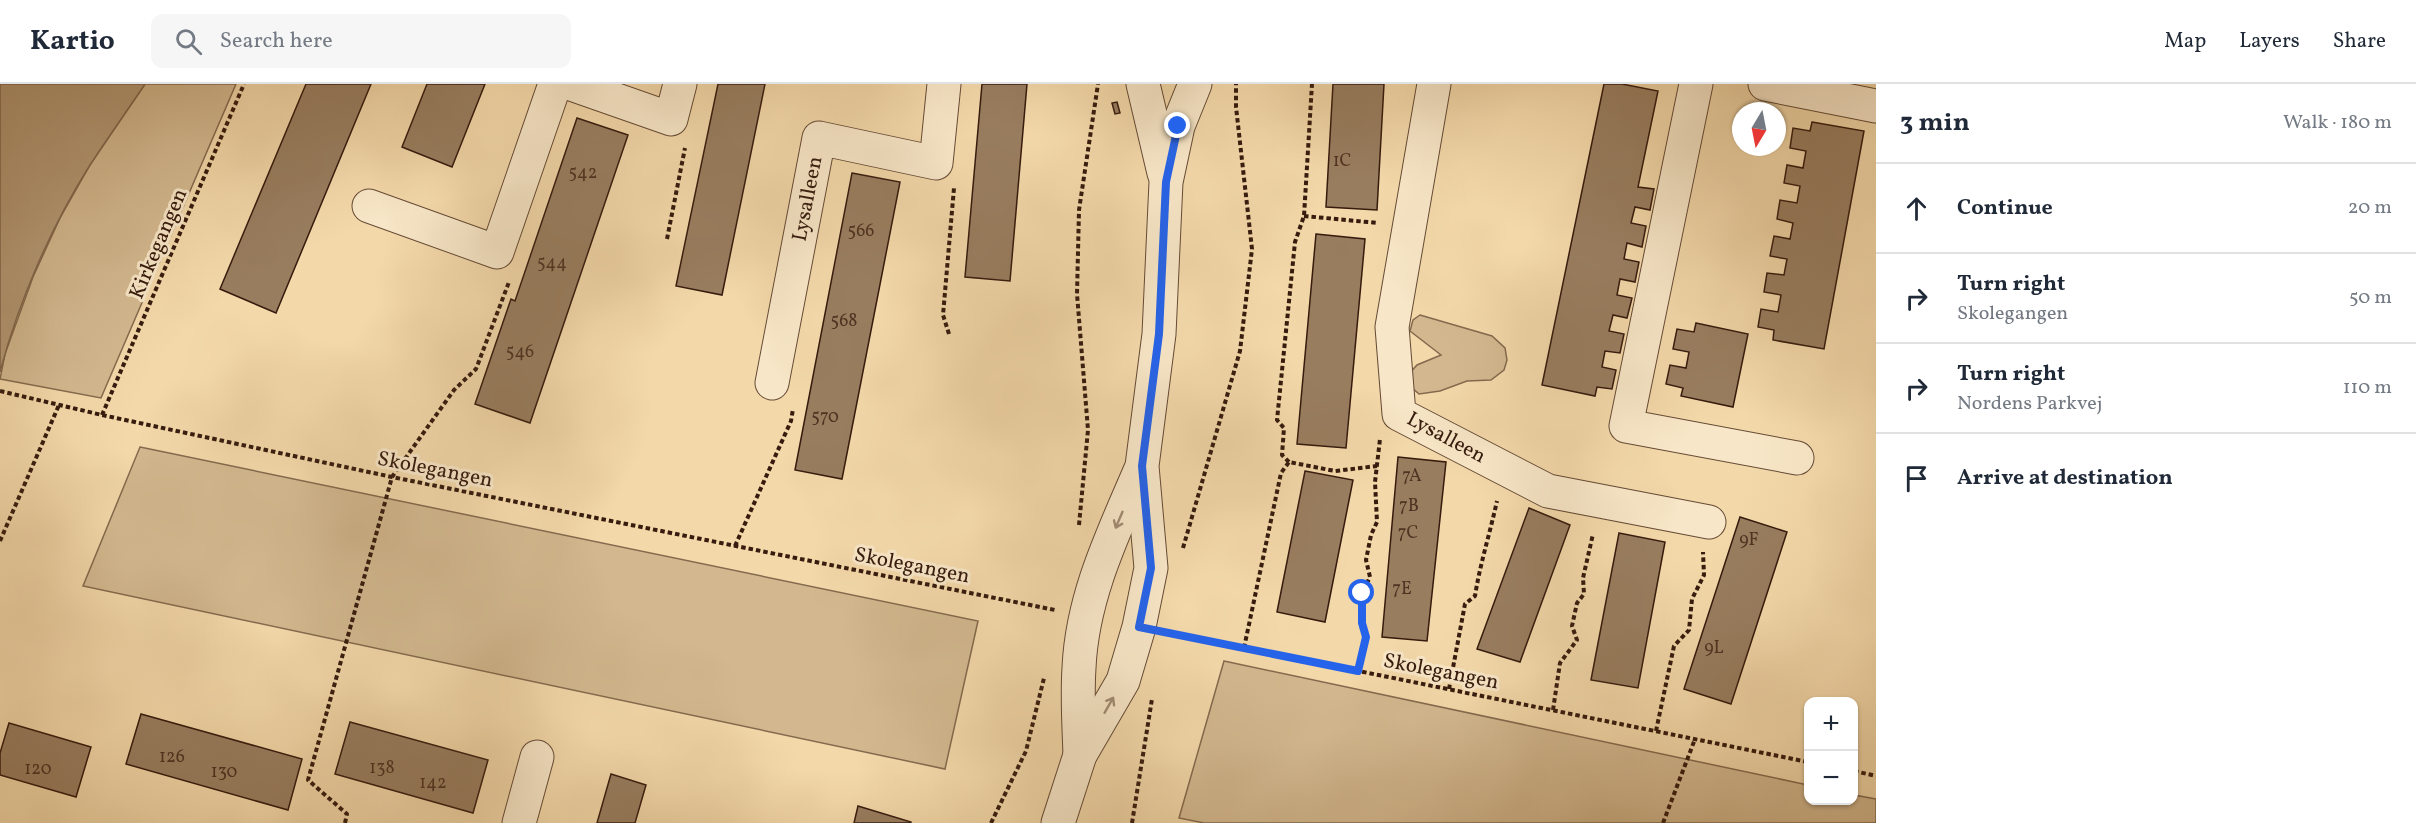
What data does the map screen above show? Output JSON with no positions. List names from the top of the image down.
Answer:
{
  "streets": {
    "street": ["Lysalleen"],
    "path": ["Kirkegangen", "Skolegangen"]
  },
  "crossings": [
    ["Kirkegangen", "Skolegangen"]
  ],
  "house_numbers": [
    "1C",
    "542",
    "566",
    "544",
    "568",
    "546",
    "570",
    "7A",
    "7B",
    "7C",
    "9F",
    "7E",
    "9L",
    "126",
    "138",
    "120",
    "130",
    "142"
  ],
  "north": "bottom",
  "page": {
    "header": "Kartio",
    "search": "Search here",
    "nav": ["Map", "Layers", "Share"],
    "heading": ["3 min", "Walk · 180 m"],
    "list": [
      ["Continue", "20 m"],
      ["Turn right", "Skolegangen", "50 m"],
      ["Turn right", "Nordens Parkvej", "110 m"],
      "Arrive at destination"
    ],
    "map_buttons": ["+", "−"]
  }
}
